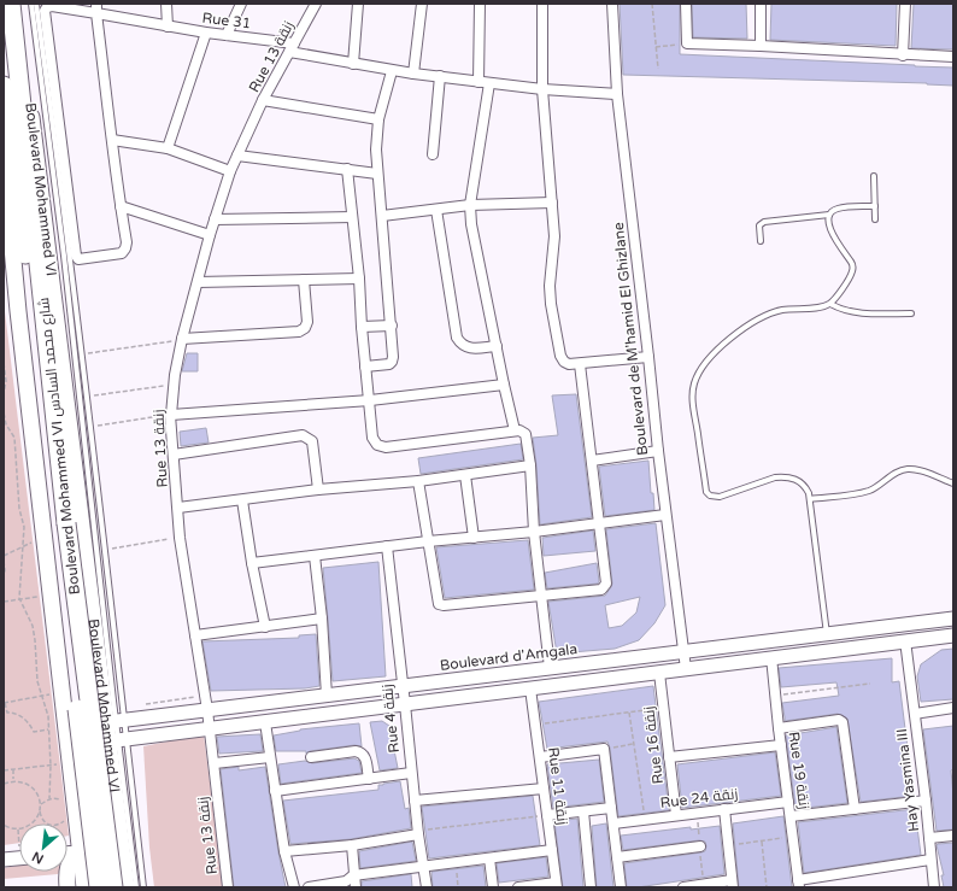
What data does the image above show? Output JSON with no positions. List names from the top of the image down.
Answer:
{
  "streets": {
    "highway": ["Boulevard Mohammed VI شارع محمد السادس"],
    "main road": ["Boulevard Mohammed VI"],
    "street": [
      "Rue 31",
      "Rue 13 زنقة",
      "Boulevard de M'hamid El Ghizlane",
      "Boulevard d'Amgala",
      "Rue 4 زنقة",
      "Rue 16 زنقة",
      "Rue 19 زنقة",
      "Hay Yasmina III",
      "Rue 11 زنقة",
      "Rue 24 زنقة"
    ]
  },
  "crossings": [
    ["Rue 31", "Rue 13 زنقة"],
    ["Rue 31", "Boulevard de M'hamid El Ghizlane"],
    ["Rue 13 زنقة", "Boulevard d'Amgala"],
    ["Boulevard Mohammed VI", "Boulevard Mohammed VI شارع محمد السادس"],
    ["Boulevard Mohammed VI", "Boulevard d'Amgala"],
    ["Boulevard de M'hamid El Ghizlane", "Boulevard d'Amgala"],
    ["Boulevard d'Amgala", "Rue 4 زنقة"],
    ["Rue 16 زنقة", "Rue 24 زنقة"],
    ["Rue 19 زنقة", "Rue 24 زنقة"]
  ],
  "north": "bottom left"
}
